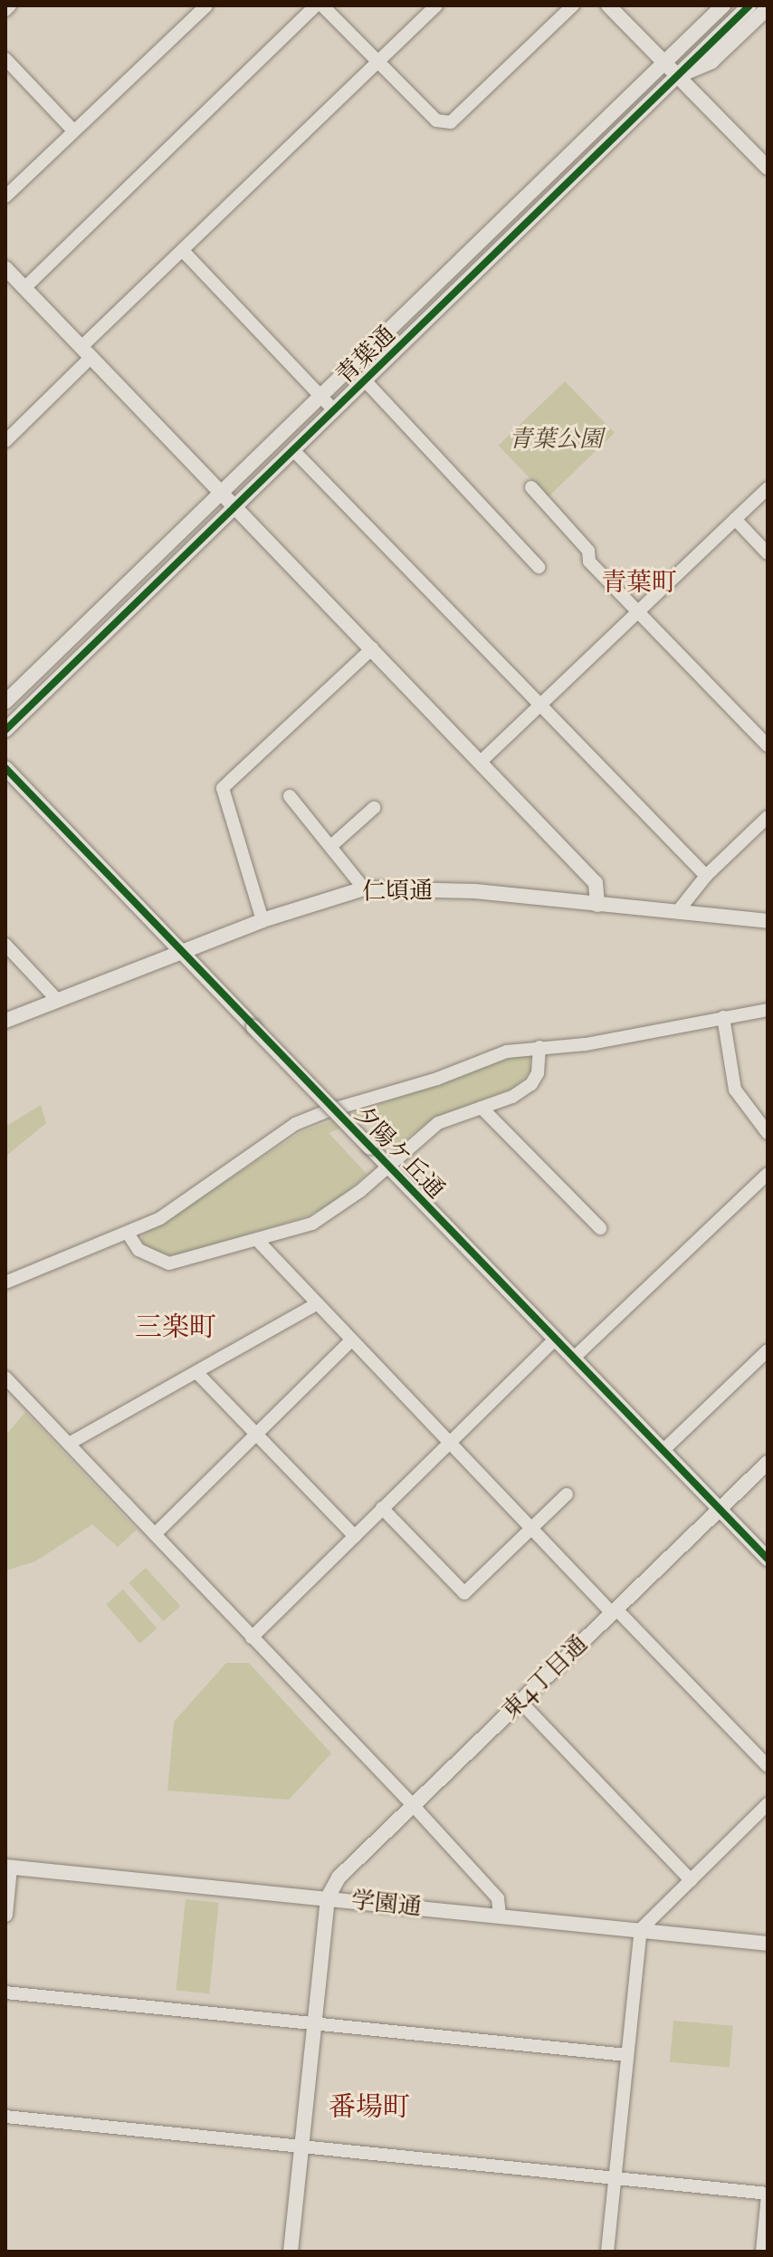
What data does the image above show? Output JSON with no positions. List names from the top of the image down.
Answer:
{
  "streets": {
    "street": [
      "青葉通",
      "仁頃通",
      "夕陽ケ丘通",
      "東4丁目通",
      "学園通"
    ]
  },
  "crossings": [
    ["仁頃通", "夕陽ケ丘通"],
    ["夕陽ケ丘通", "東4丁目通"],
    ["東4丁目通", "学園通"]
  ],
  "districts": ["青葉町", "三楽町", "番場町"],
  "parks": ["青葉公園"]
}
